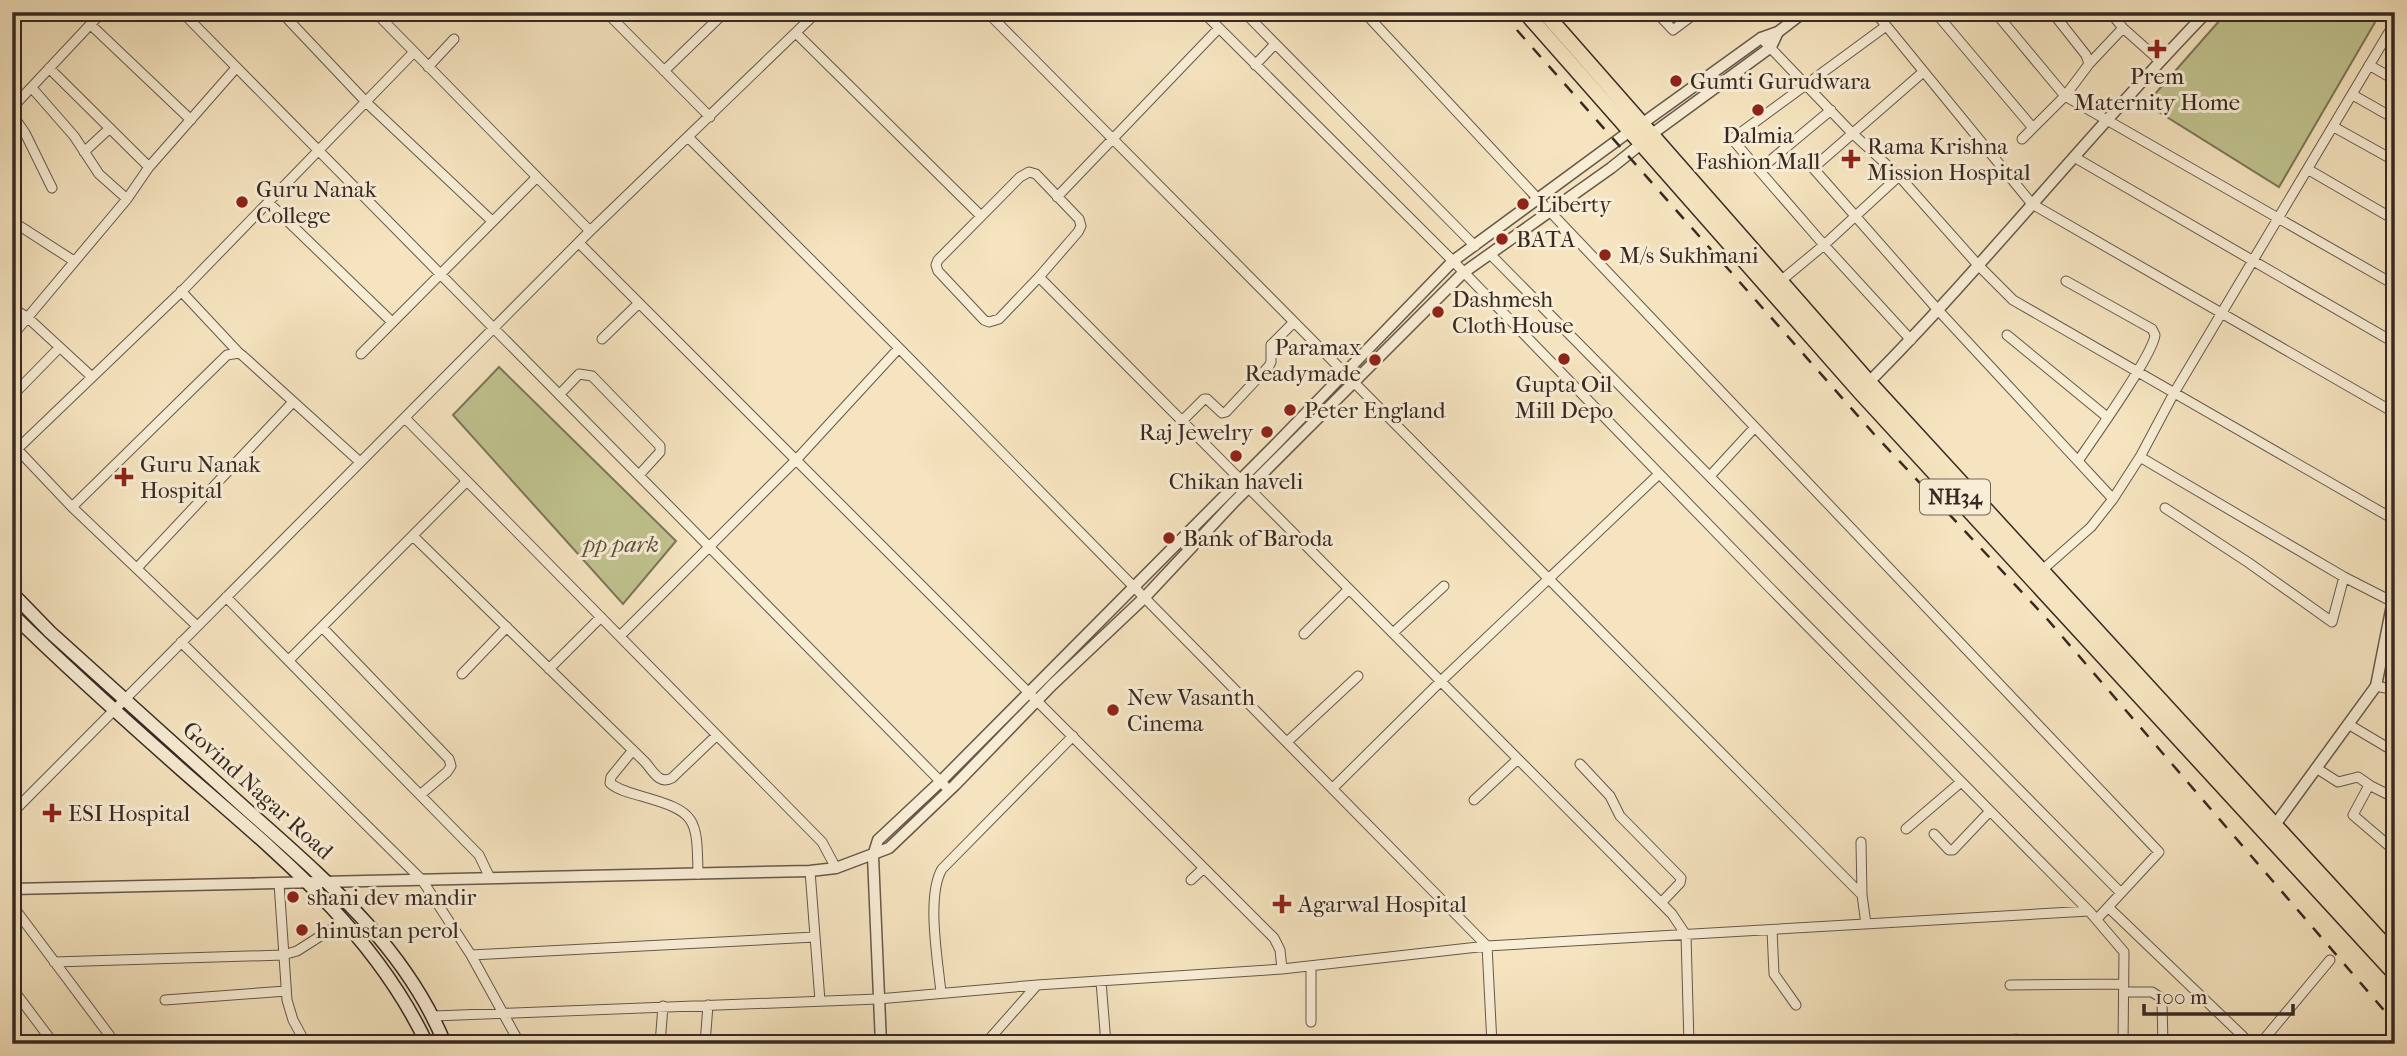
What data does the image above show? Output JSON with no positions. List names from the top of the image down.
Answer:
{
  "streets": {
    "highway": ["NH34"],
    "main road": ["Govind Nagar Road"]
  },
  "parks": ["pp park"],
  "places": {
    "health": [
      "Prem Maternity Home",
      "Rama Krishna Mission Hospital",
      "Guru Nanak Hospital",
      "ESI Hospital",
      "Agarwal Hospital"
    ],
    "other": [
      "Gumti Gurudwara",
      "Dalmia Fashion Mall",
      "Guru Nanak College",
      "Liberty",
      "BATA",
      "M/s Sukhmani",
      "Dashmesh Cloth House",
      "Gupta Oil Mill Depo",
      "Paramax Readymade",
      "Peter England",
      "Raj Jewelry",
      "Chikan haveli",
      "Bank of Baroda",
      "New Vasanth Cinema",
      "shani dev mandir",
      "hinustan perol"
    ]
  },
  "scale_bar": "100 m"
}
